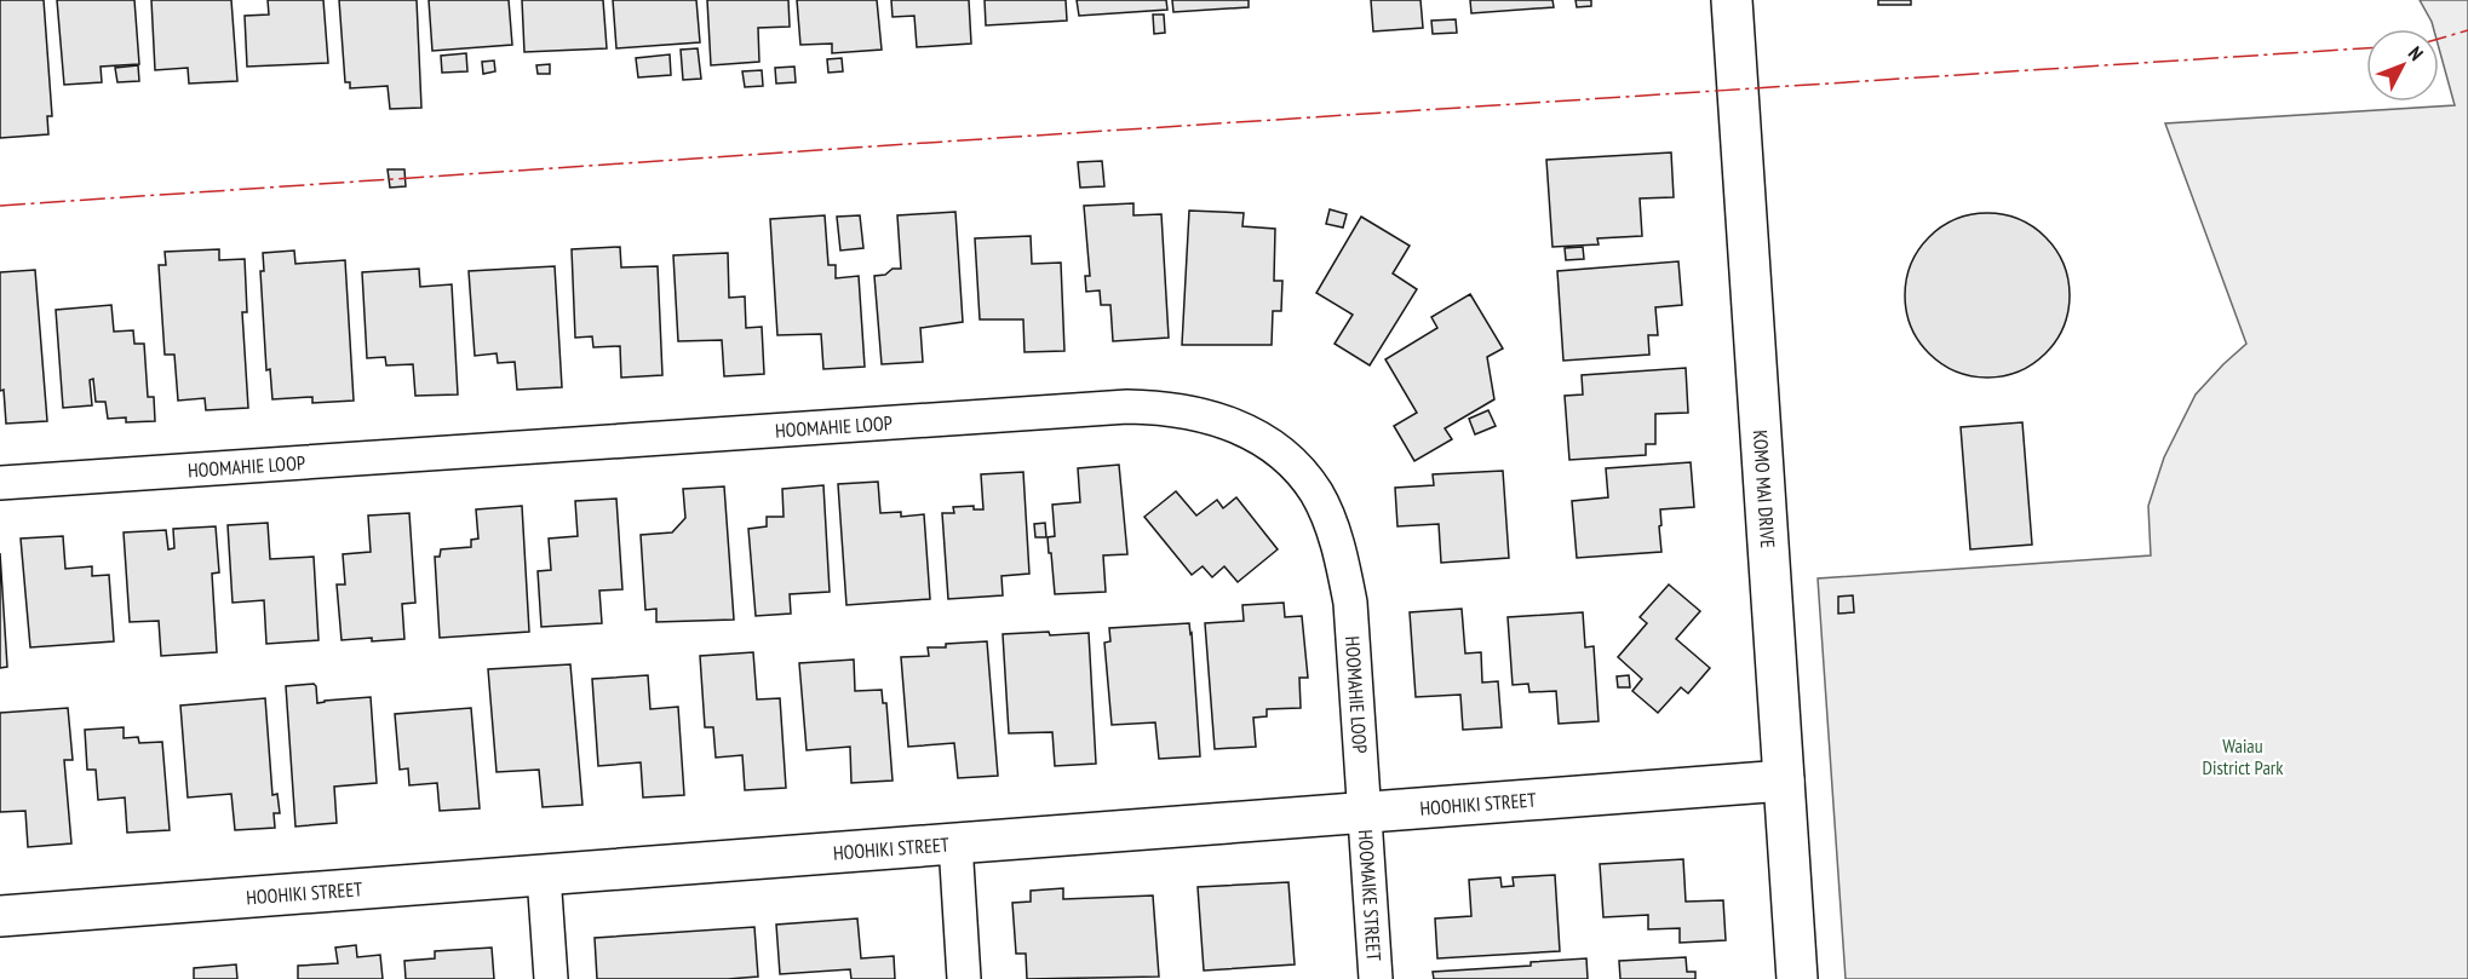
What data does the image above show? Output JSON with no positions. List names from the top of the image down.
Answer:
{
  "streets": {
    "street": [
      "HOOMAHIE LOOP",
      "KOMO MAI DRIVE",
      "HOOHIKI STREET",
      "HOOMAIKE STREET"
    ]
  },
  "crossings": [
    ["HOOMAHIE LOOP", "HOOHIKI STREET"],
    ["HOOMAHIE LOOP", "HOOMAIKE STREET"],
    ["KOMO MAI DRIVE", "HOOHIKI STREET"],
    ["HOOHIKI STREET", "HOOMAIKE STREET"]
  ],
  "parks": ["Waiau District Park"],
  "north": "top right"
}
